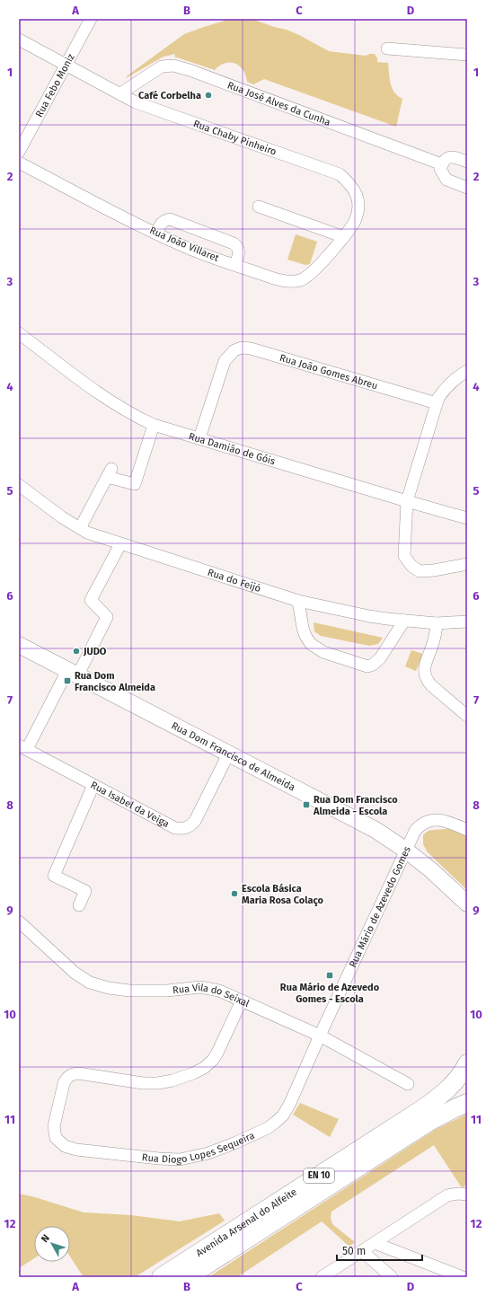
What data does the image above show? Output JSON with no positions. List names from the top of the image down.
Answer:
{
  "streets": {
    "main road": ["Rua Dom Francisco de Almeida", "EN 10", "Avenida Arsenal do Alfeite"],
    "street": [
      "Rua Febo Moniz",
      "Rua José Alves da Cunha",
      "Rua Chaby Pinheiro",
      "Rua João Villaret",
      "Rua João Gomes Abreu",
      "Rua Damião de Góis",
      "Rua do Feijó",
      "Rua Isabel da Veiga",
      "Rua Mário de Azevedo Gomes",
      "Rua Vila do Seixal",
      "Rua Diogo Lopes Sequeira"
    ]
  },
  "crossings": [
    ["Rua Febo Moniz", "Rua Chaby Pinheiro"],
    ["Rua José Alves da Cunha", "Rua Chaby Pinheiro"],
    ["Rua Chaby Pinheiro", "Rua João Villaret"],
    ["Rua João Gomes Abreu", "Rua Damião de Góis"],
    ["Rua Dom Francisco de Almeida", "Rua Isabel da Veiga"],
    ["Rua Dom Francisco de Almeida", "Rua Mário de Azevedo Gomes"],
    ["Rua Mário de Azevedo Gomes", "Rua Vila do Seixal"],
    ["Rua Mário de Azevedo Gomes", "Rua Diogo Lopes Sequeira"],
    ["Rua Vila do Seixal", "Rua Diogo Lopes Sequeira"]
  ],
  "places": {
    "other": ["Café Corbelha", "JUDO", "Escola Básica Maria Rosa Colaço"],
    "transit": ["Rua Dom Francisco Almeida", "Rua Dom Francisco Almeida - Escola", "Rua Mário de Azevedo Gomes - Escola"]
  },
  "scale_bar": "50 m",
  "north": "top left",
  "grid": {
    "columns": [
      "A",
      "B",
      "C",
      "D"
    ],
    "rows": [
      "1",
      "2",
      "3",
      "4",
      "5",
      "6",
      "7",
      "8",
      "9",
      "10",
      "11",
      "12"
    ]
  }
}
